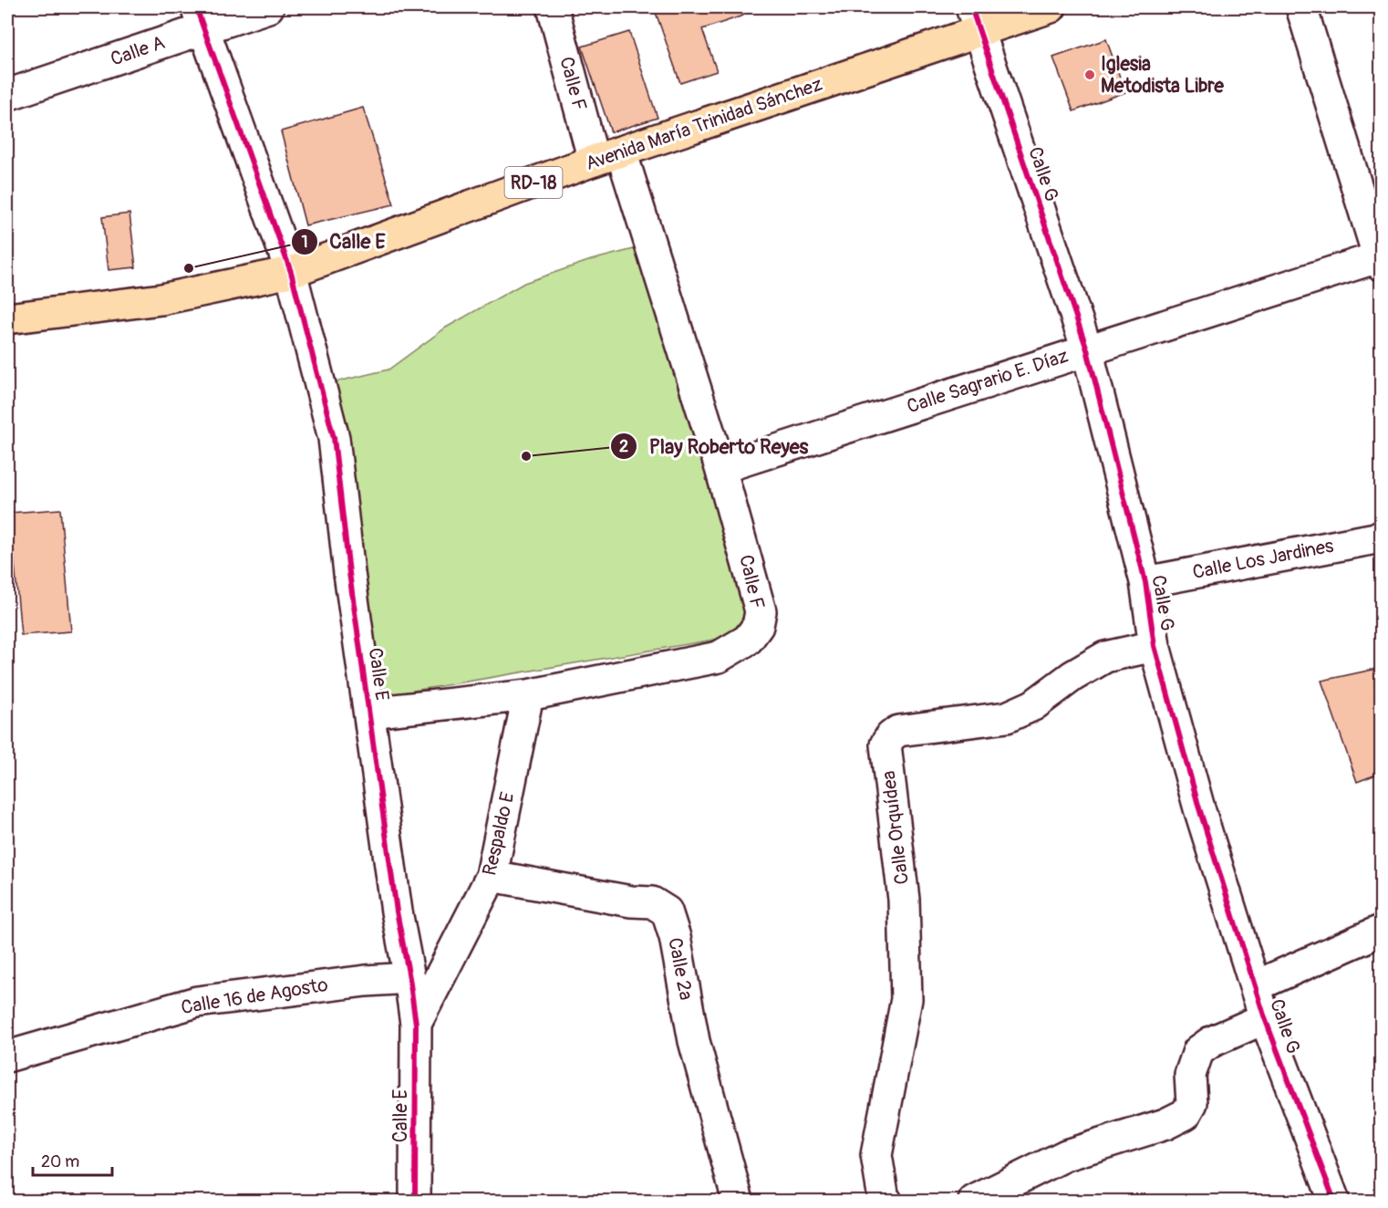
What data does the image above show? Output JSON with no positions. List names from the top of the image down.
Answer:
{
  "streets": {
    "main road": ["Avenida María Trinidad Sánchez", "RD-18"],
    "street": [
      "Calle A",
      "Calle F",
      "Calle G",
      "Calle Sagrario E. Díaz",
      "Calle Los Jardines",
      "Calle E",
      "Calle Orquídea",
      "Respaldo E",
      "Calle 2ª",
      "Calle 16 de Agosto"
    ]
  },
  "crossings": [
    ["Calle A", "Calle E"],
    ["Calle F", "Avenida María Trinidad Sánchez"],
    ["Calle F", "Calle Sagrario E. Díaz"],
    ["Calle F", "Calle E"],
    ["Calle F", "Respaldo E"],
    ["Avenida María Trinidad Sánchez", "Calle G"],
    ["Avenida María Trinidad Sánchez", "Calle E"],
    ["Calle G", "Calle Sagrario E. Díaz"],
    ["Calle G", "Calle Los Jardines"],
    ["Calle G", "Calle Orquídea"],
    ["Calle E", "Respaldo E"],
    ["Calle E", "Calle 16 de Agosto"],
    ["Respaldo E", "Calle 2ª"]
  ],
  "places": ["Iglesia Metodista Libre", "Calle E", "Play Roberto Reyes"],
  "scale_bar": "20 m"
}
